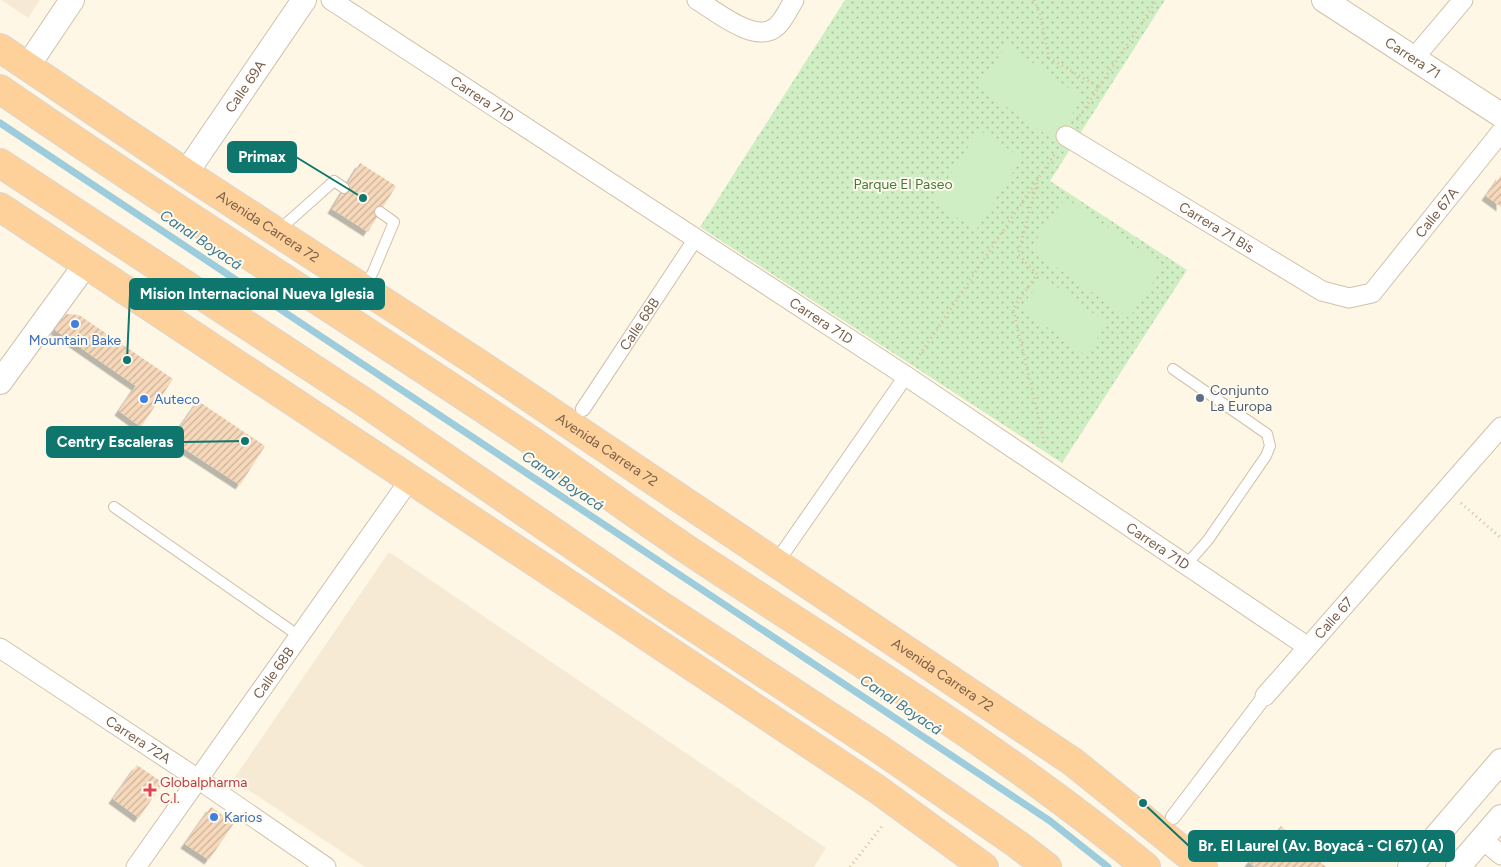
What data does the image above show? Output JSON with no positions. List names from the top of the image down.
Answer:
{
  "streets": {
    "highway": ["Avenida Carrera 72"],
    "street": [
      "Carrera 71",
      "Calle 69A",
      "Carrera 71D",
      "Calle 67A",
      "Carrera 71 Bis",
      "Calle 68B",
      "Calle 67",
      "Carrera 72A"
    ]
  },
  "crossings": [
    ["Calle 69A", "Avenida Carrera 72"],
    ["Carrera 71D", "Calle 68B"],
    ["Carrera 71D", "Calle 67"],
    ["Calle 67A", "Carrera 71 Bis"],
    ["Calle 68B", "Carrera 72A"]
  ],
  "water": ["Canal Boyacá"],
  "parks": ["Parque El Paseo"],
  "places": {
    "other": [
      "Primax",
      "Mountain Bake",
      "Mision Internacional Nueva Iglesia",
      "Conjunto La Europa",
      "Auteco",
      "Centry Escaleras",
      "Br. El Laurel (Av. Boyacá - Cl 67) (A)",
      "Karios"
    ],
    "health": ["Globalpharma C.I."]
  }
}
